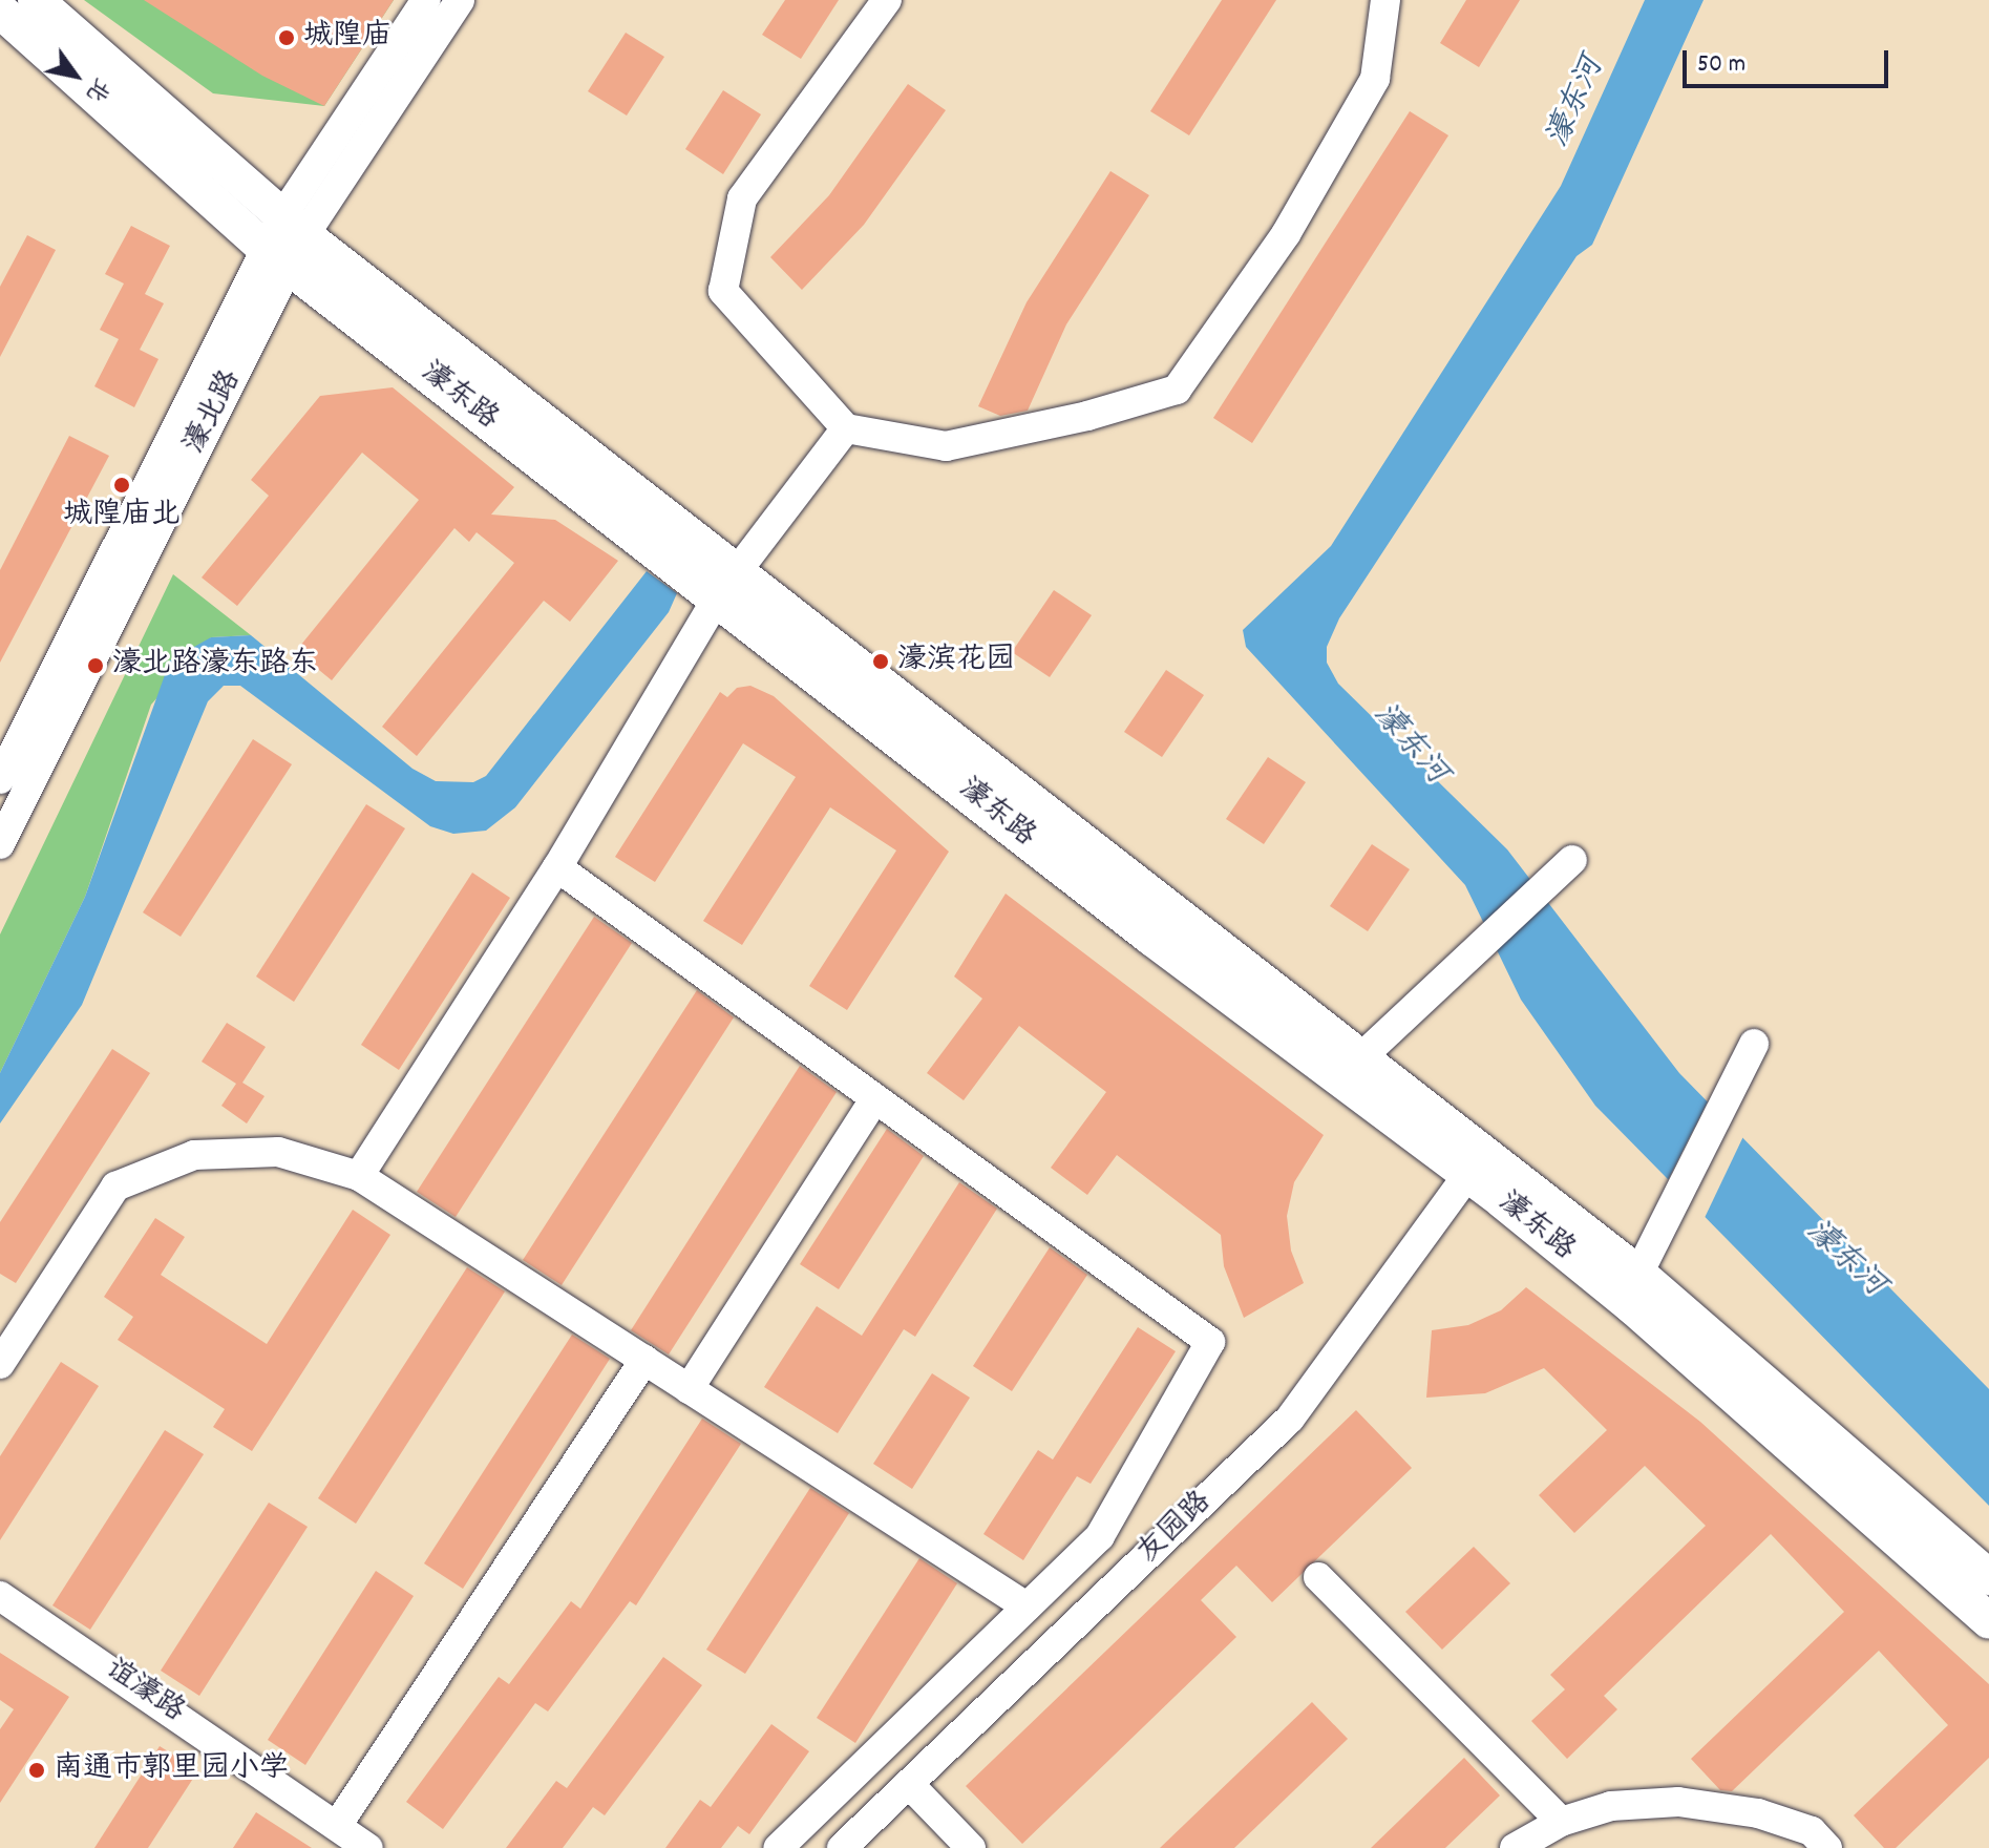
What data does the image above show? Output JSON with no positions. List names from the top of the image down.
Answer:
{
  "streets": {
    "main road": ["濠东路"],
    "street": ["濠北路", "友园路", "谊濠路"]
  },
  "crossings": [
    ["濠东路", "濠北路"],
    ["濠东路", "友园路"]
  ],
  "water": ["濠东河"],
  "places": [
    "城隍庙",
    "城隍庙北",
    "濠滨花园",
    "濠北路濠东路东",
    "南通市郭里园小学"
  ],
  "scale_bar": "50 m",
  "north": "bottom right"
}
